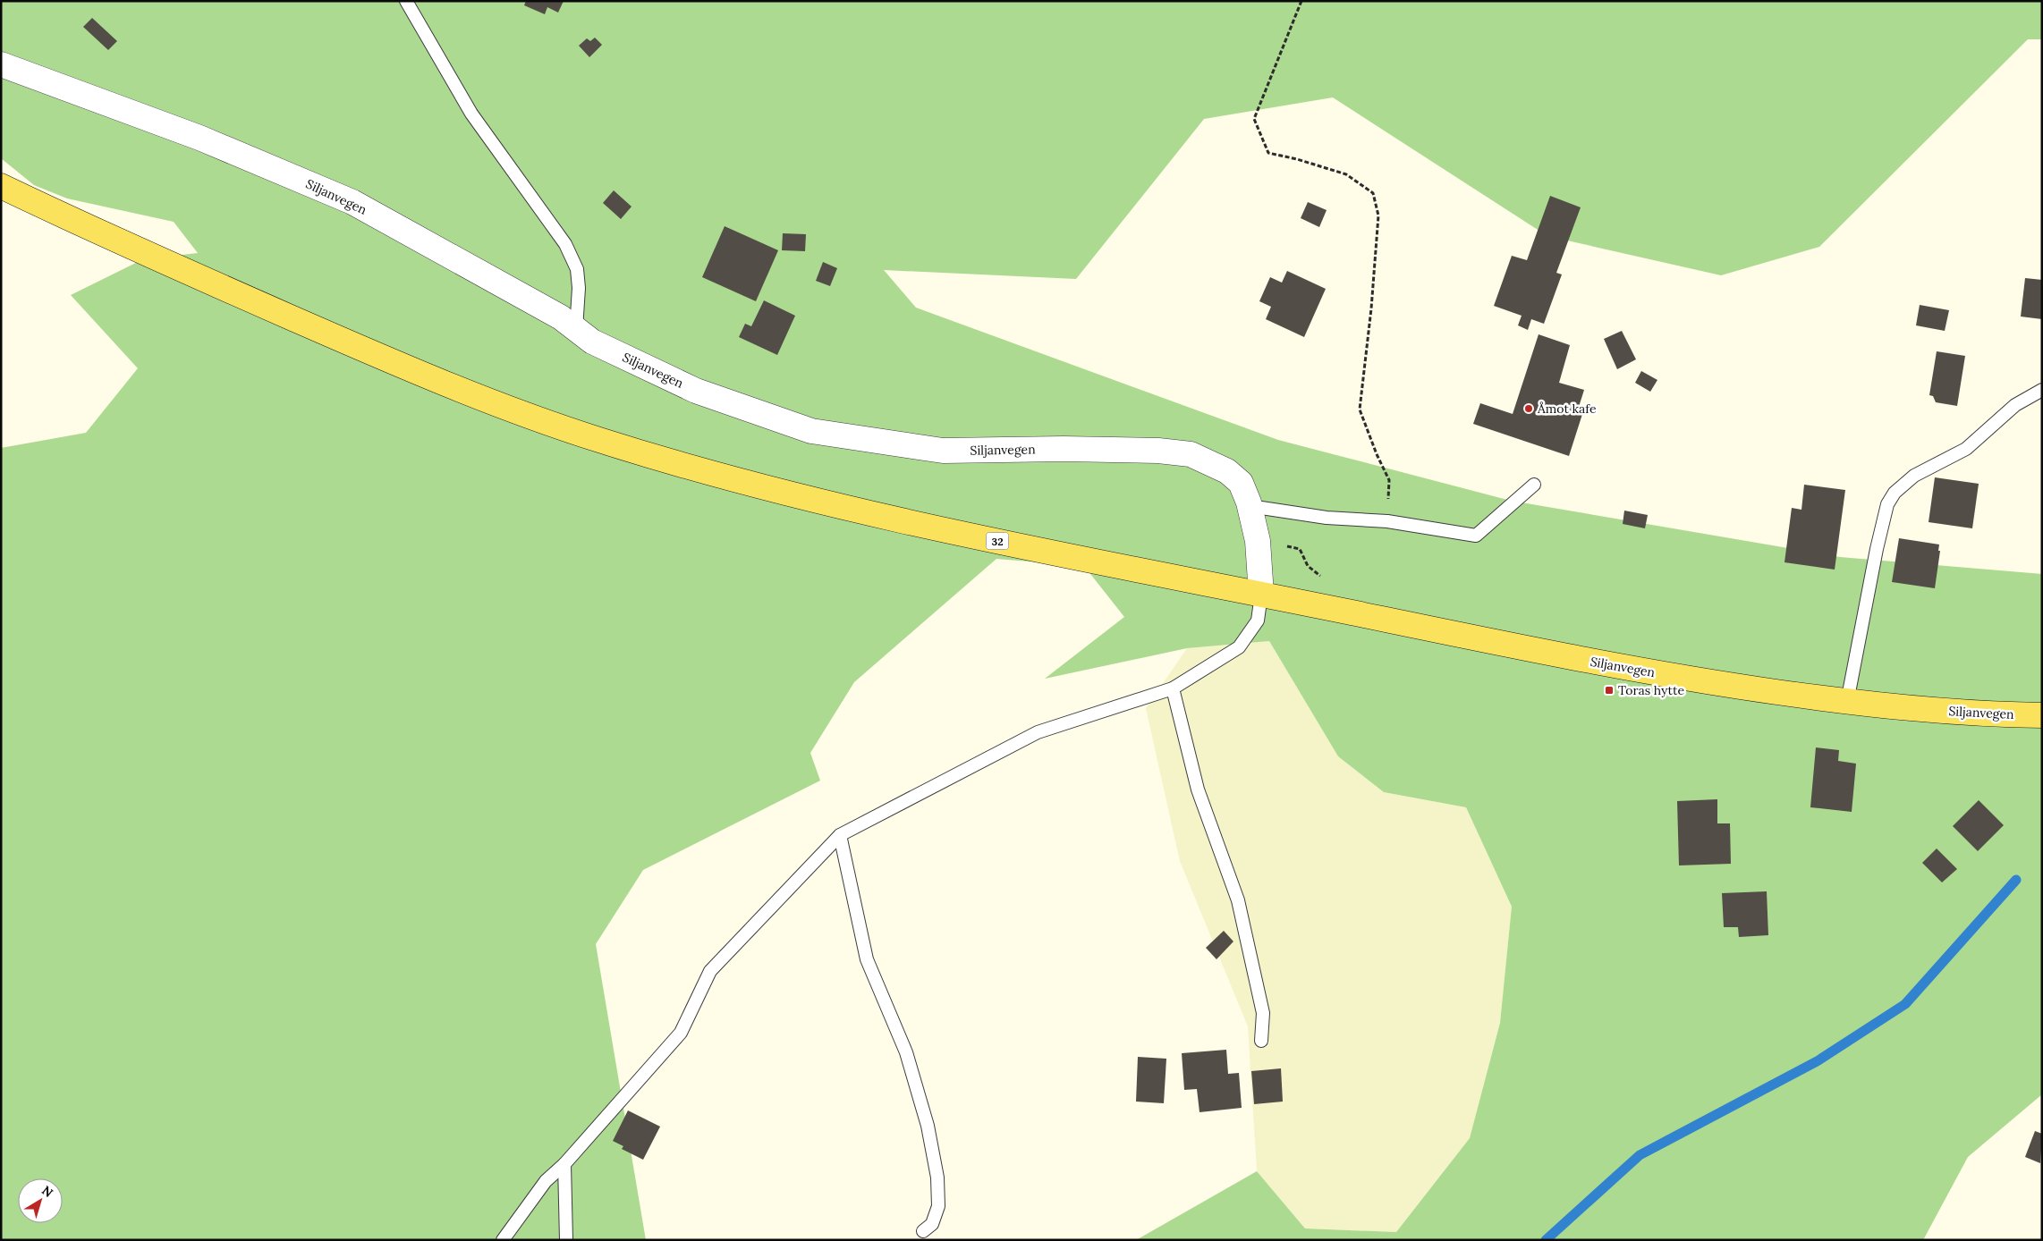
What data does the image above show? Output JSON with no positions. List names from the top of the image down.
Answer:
{
  "streets": {
    "main road": ["Siljanvegen", "32"]
  },
  "places": {
    "other": ["Åmot kafe"],
    "transit": ["Toras hytte"]
  },
  "north": "top right"
}
